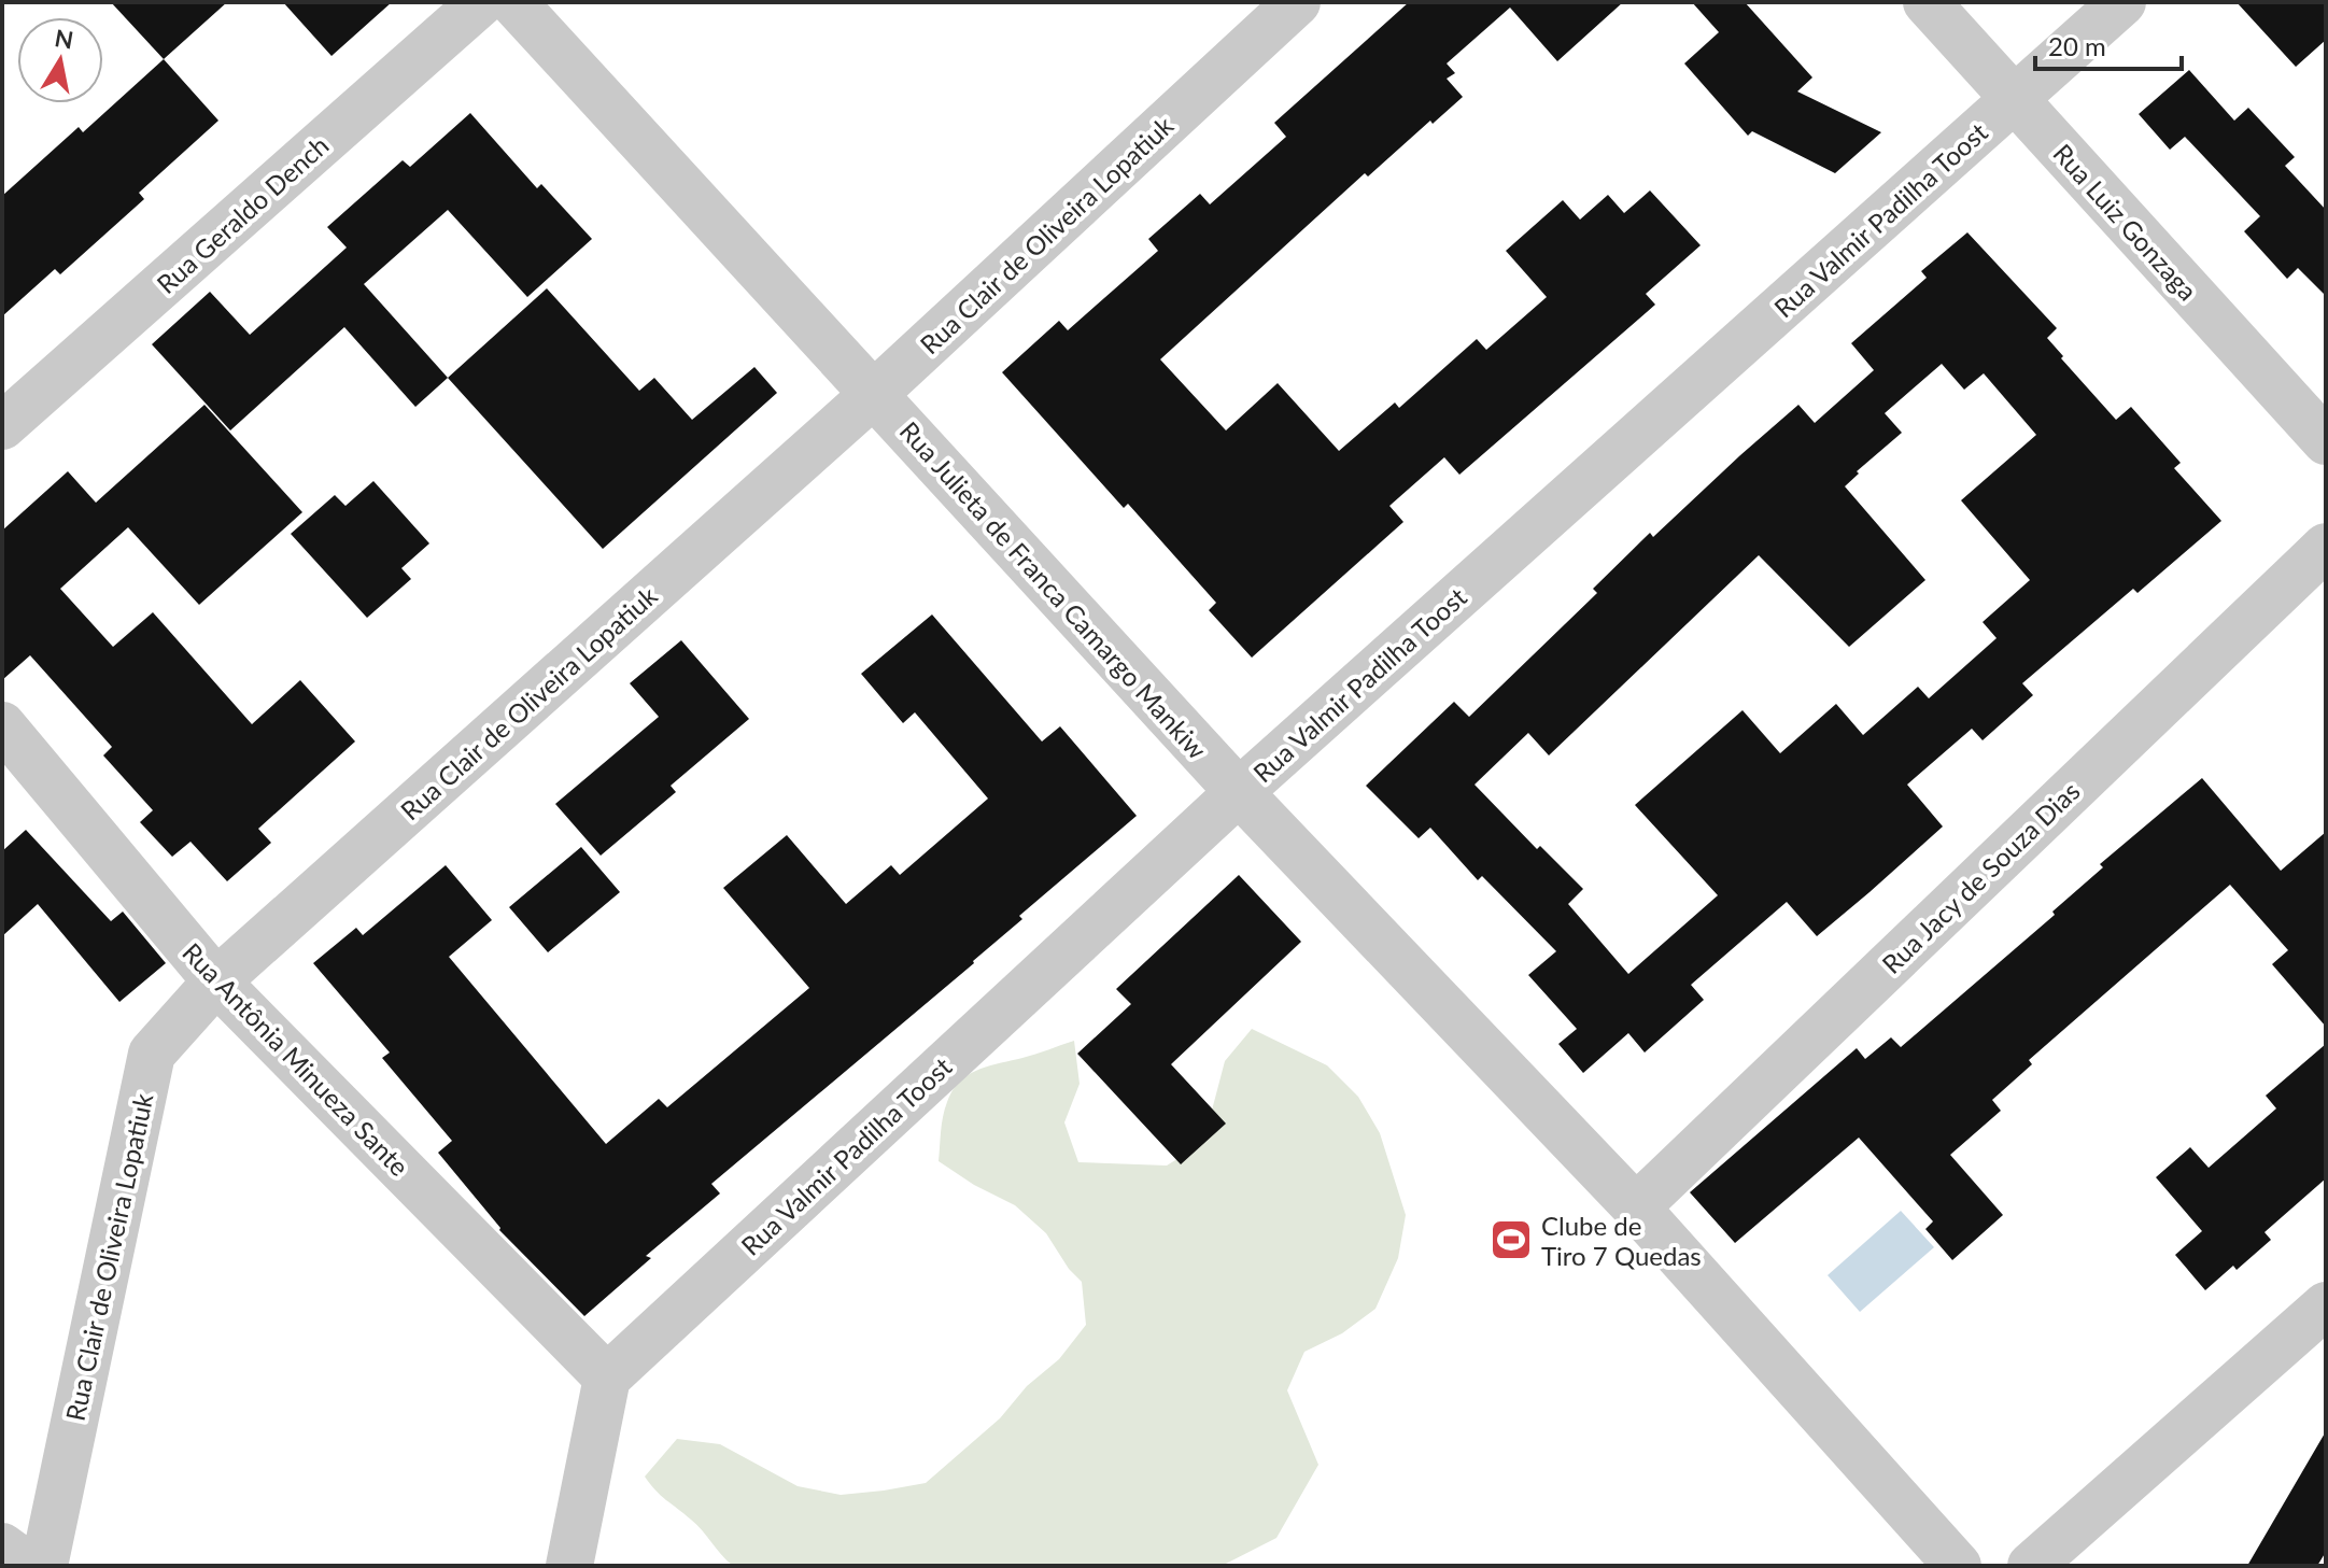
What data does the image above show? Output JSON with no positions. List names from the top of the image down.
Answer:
{
  "streets": {
    "street": [
      "Rua Geraldo Dench",
      "Rua Valmir Padilha Toost",
      "Rua Luiz Gonzaga",
      "Rua Clair de Oliveira Lopatiuk",
      "Rua Julieta de Franca Camargo Mankiw",
      "Rua Jacy de Souza Dias",
      "Rua Antônia Minueza Sante"
    ]
  },
  "crossings": [
    ["Rua Valmir Padilha Toost", "Rua Luiz Gonzaga"],
    ["Rua Valmir Padilha Toost", "Rua Julieta de Franca Camargo Mankiw"],
    ["Rua Valmir Padilha Toost", "Rua Antônia Minueza Sante"],
    ["Rua Clair de Oliveira Lopatiuk", "Rua Julieta de Franca Camargo Mankiw"],
    ["Rua Clair de Oliveira Lopatiuk", "Rua Antônia Minueza Sante"],
    ["Rua Julieta de Franca Camargo Mankiw", "Rua Jacy de Souza Dias"]
  ],
  "places": {
    "sports": ["Clube de Tiro 7 Quedas"]
  },
  "scale_bar": "20 m",
  "north": "top"
}
